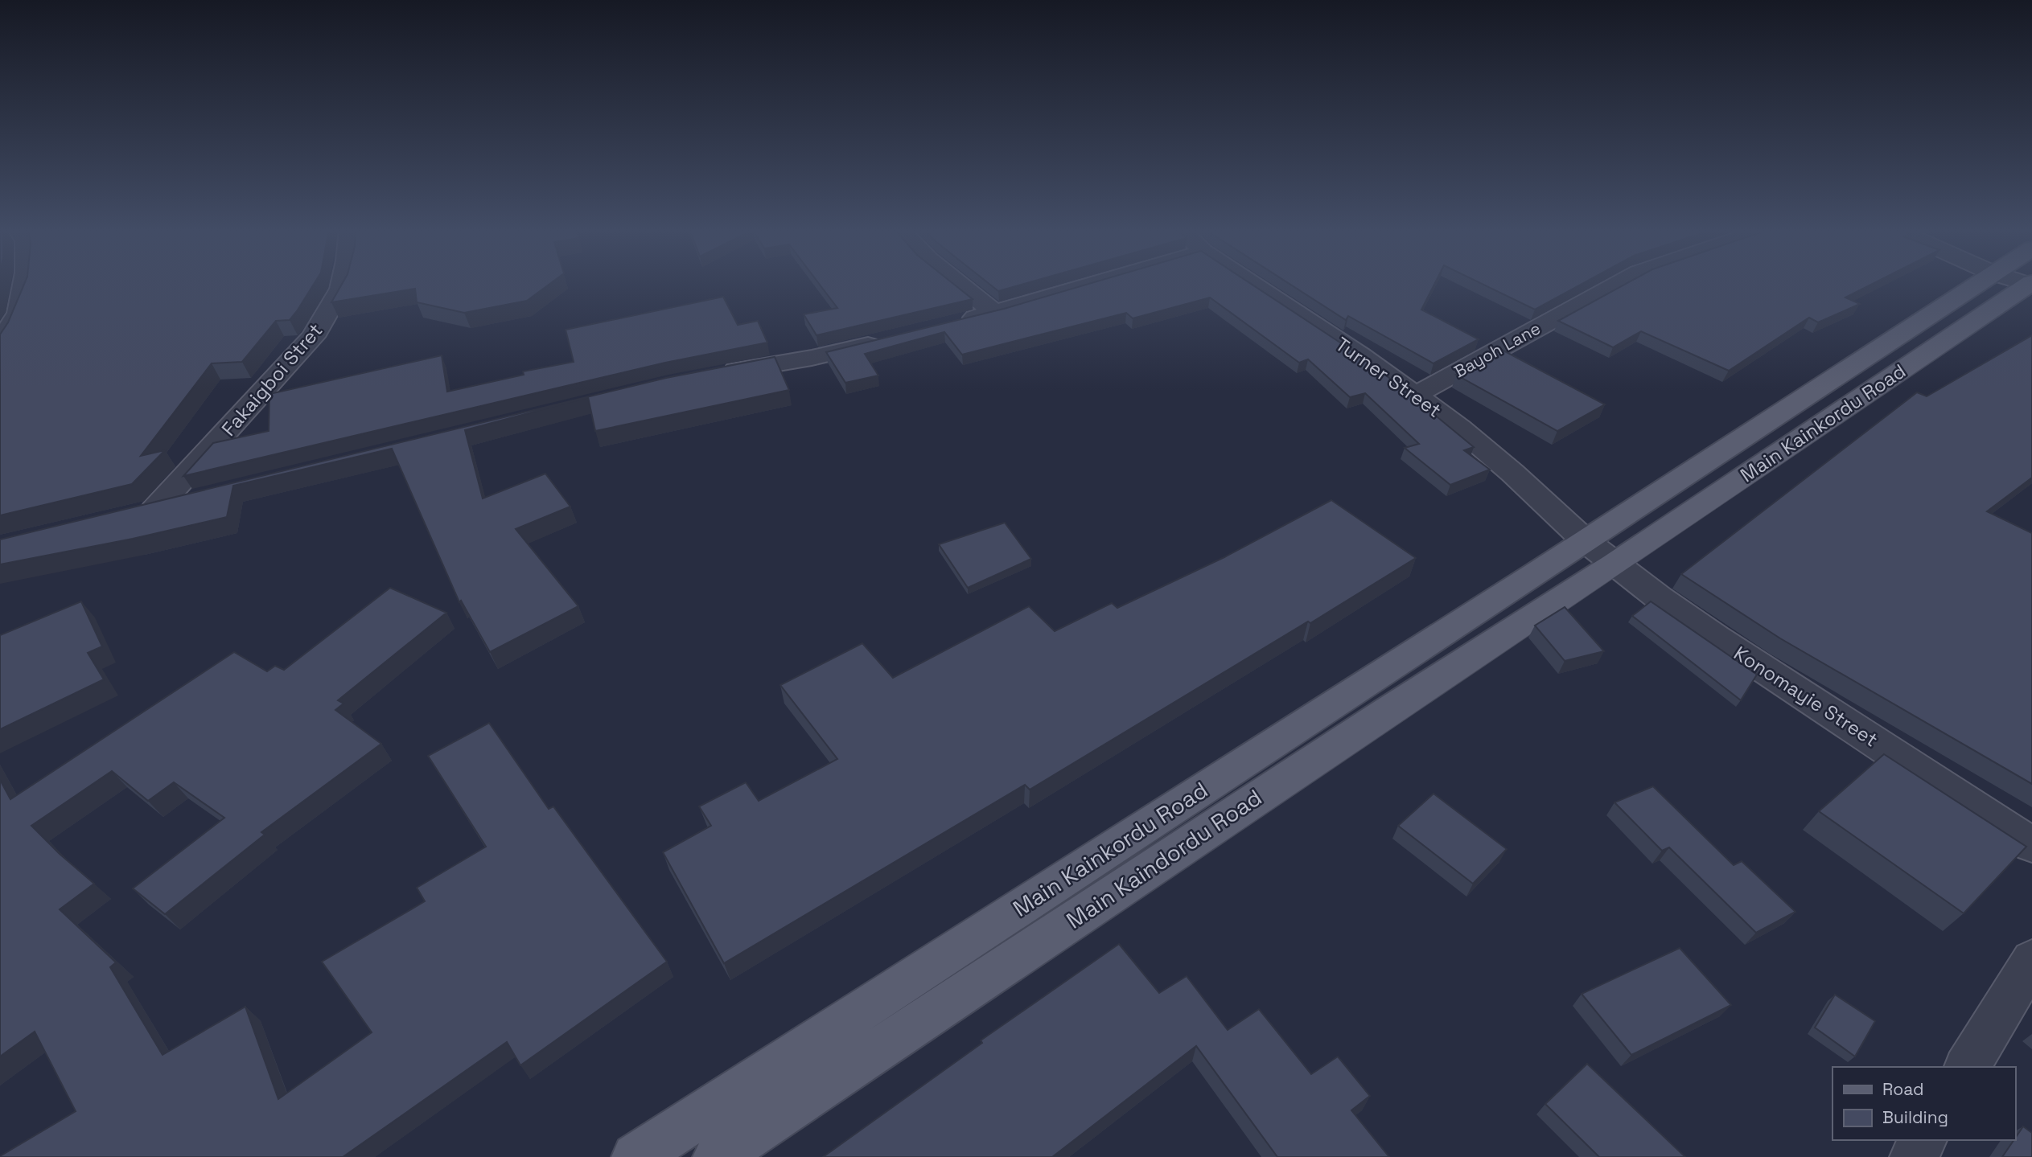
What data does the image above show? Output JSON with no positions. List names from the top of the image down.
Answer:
{
  "streets": {
    "main road": ["Main Kainkordu Road", "Main Kaindordu Road"],
    "street": [
      "Bayoh Lane",
      "Turner Street",
      "Fakaigboi Stret",
      "Konomayie Street"
    ]
  },
  "crossings": [
    ["Bayoh Lane", "Turner Street"],
    ["Turner Street", "Main Kainkordu Road"],
    ["Turner Street", "Konomayie Street"],
    ["Main Kainkordu Road", "Konomayie Street"],
    ["Main Kainkordu Road", "Main Kaindordu Road"],
    ["Konomayie Street", "Main Kaindordu Road"]
  ],
  "legend": ["Road", "Building"]
}
